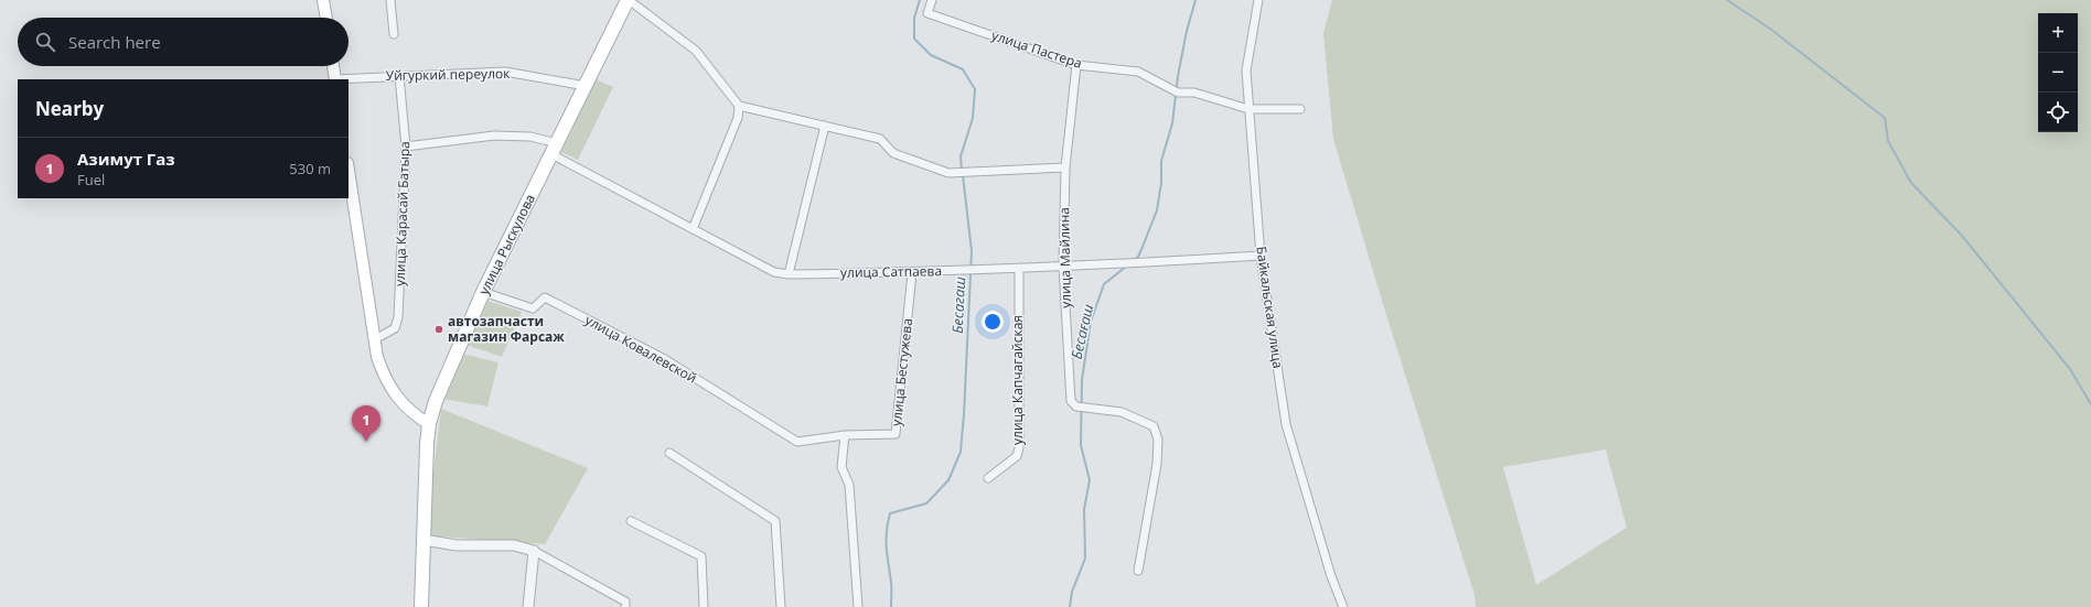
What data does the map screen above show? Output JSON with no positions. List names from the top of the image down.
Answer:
{
  "streets": {
    "main road": ["улица Рыскулова"],
    "street": [
      "улица Пастера",
      "Уйгуркий переулок",
      "улица Карасай Батыра",
      "улица Майлина",
      "улица Сатпаева",
      "Байкальская улица",
      "улица Ковалевской",
      "улица Бестужева",
      "улица Капчагайская"
    ]
  },
  "crossings": [
    ["улица Пастера", "улица Майлина"],
    ["улица Пастера", "Байкальская улица"],
    ["Уйгуркий переулок", "улица Карасай Батыра"],
    ["Уйгуркий переулок", "улица Рыскулова"],
    ["улица Карасай Батыра", "улица Сатпаева"],
    ["улица Рыскулова", "улица Сатпаева"],
    ["улица Рыскулова", "улица Ковалевской"],
    ["улица Майлина", "улица Сатпаева"],
    ["улица Сатпаева", "Байкальская улица"],
    ["улица Сатпаева", "улица Бестужева"],
    ["улица Сатпаева", "улица Капчагайская"],
    ["улица Ковалевской", "улица Бестужева"]
  ],
  "water": ["Бесагаш", "Бесағаш"],
  "places": ["автозапчасти магазин Фарсаж"],
  "page": {
    "map_buttons": ["+", "−"],
    "search": "Search here",
    "heading": "Nearby",
    "list": [
      {
        "mark": "1",
        "name": "Азимут Газ",
        "note": "Fuel",
        "value": "530 m"
      }
    ],
    "pins": "1"
  }
}
